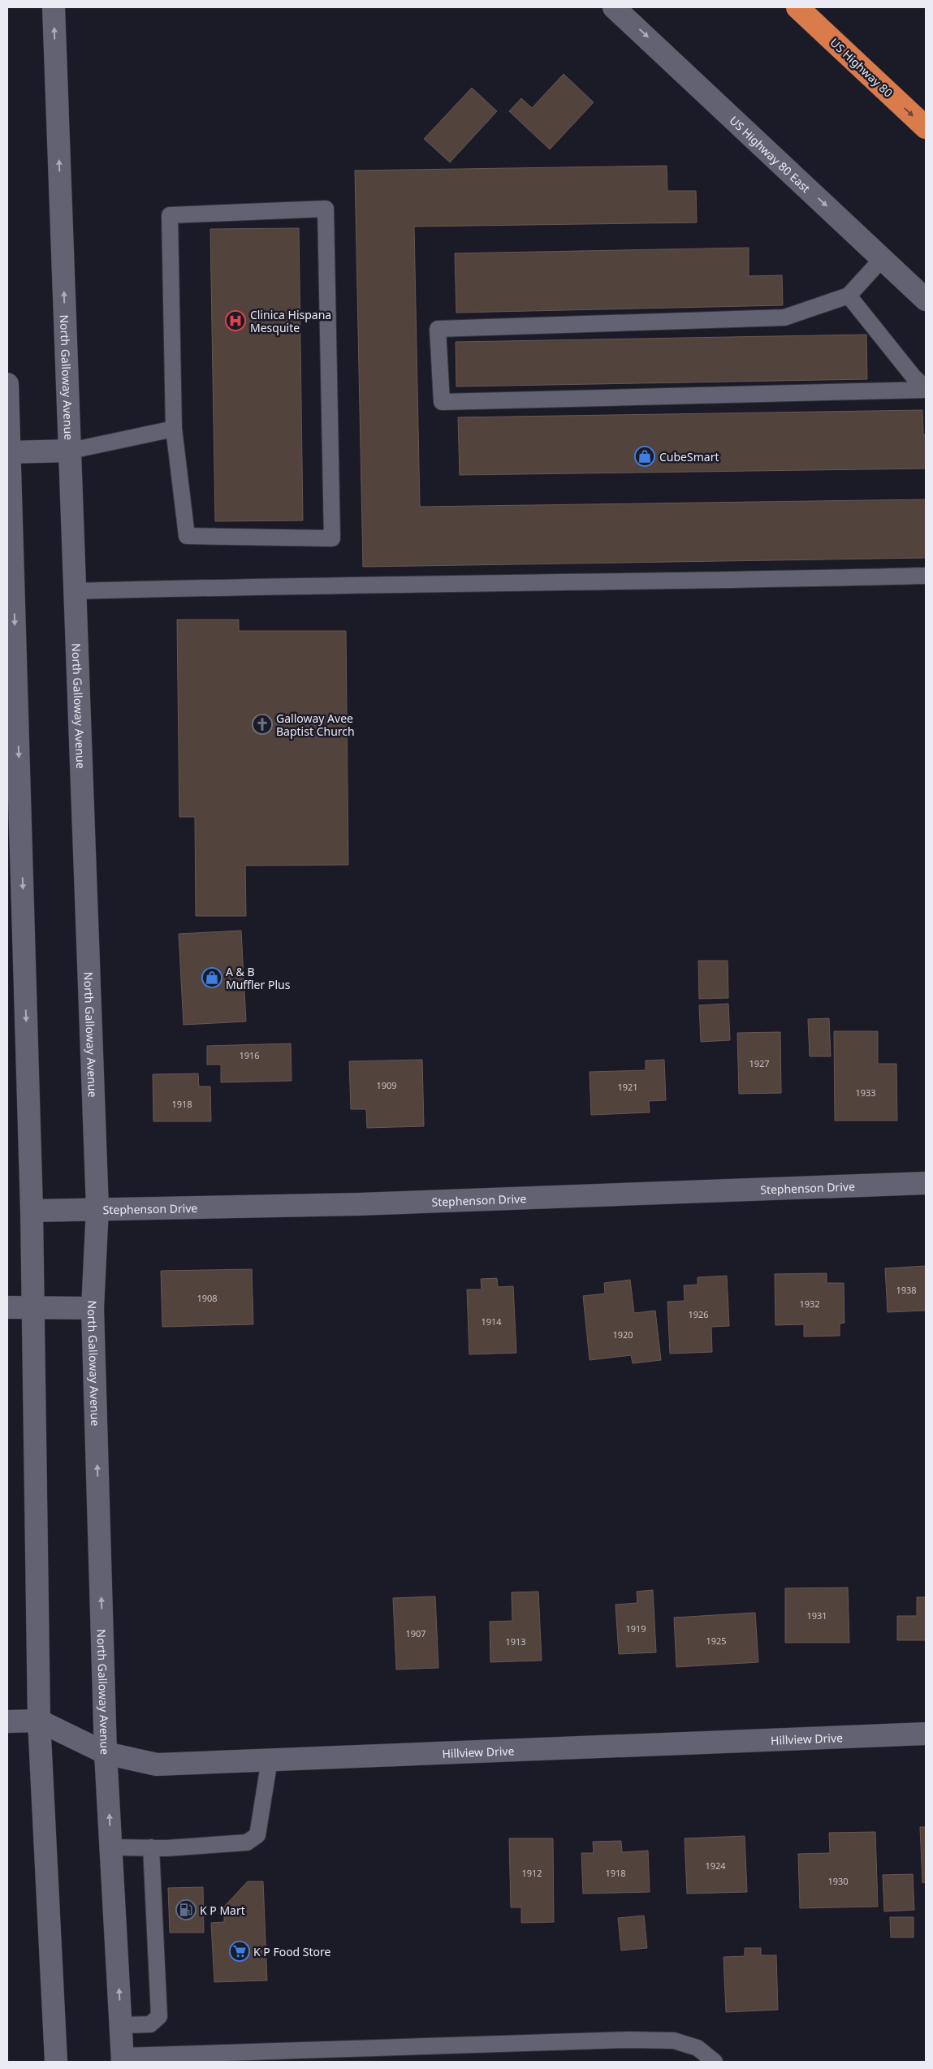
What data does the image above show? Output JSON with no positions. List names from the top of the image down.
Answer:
{
  "streets": {
    "highway": ["US Highway 80"],
    "main road": [
      "US Highway 80 East",
      "North Galloway Avenue",
      "Stephenson Drive",
      "Hillview Drive"
    ]
  },
  "crossings": [
    ["North Galloway Avenue", "Stephenson Drive"],
    ["North Galloway Avenue", "Hillview Drive"]
  ],
  "one_way": ["US Highway 80", "US Highway 80 East"],
  "places": {
    "hospital": ["Clinica Hispana Mesquite"],
    "shop": ["CubeSmart", "A & B Muffler Plus"],
    "church": ["Galloway Avee Baptist Church"],
    "fuel station": ["K P Mart"],
    "supermarket": ["K P Food Store"]
  },
  "house_numbers": [
    "1916",
    "1927",
    "1909",
    "1921",
    "1933",
    "1918",
    "1938",
    "1908",
    "1932",
    "1926",
    "1914",
    "1920",
    "1931",
    "1919",
    "1907",
    "1925",
    "1913",
    "1924",
    "1912",
    "1918",
    "1930"
  ]
}
